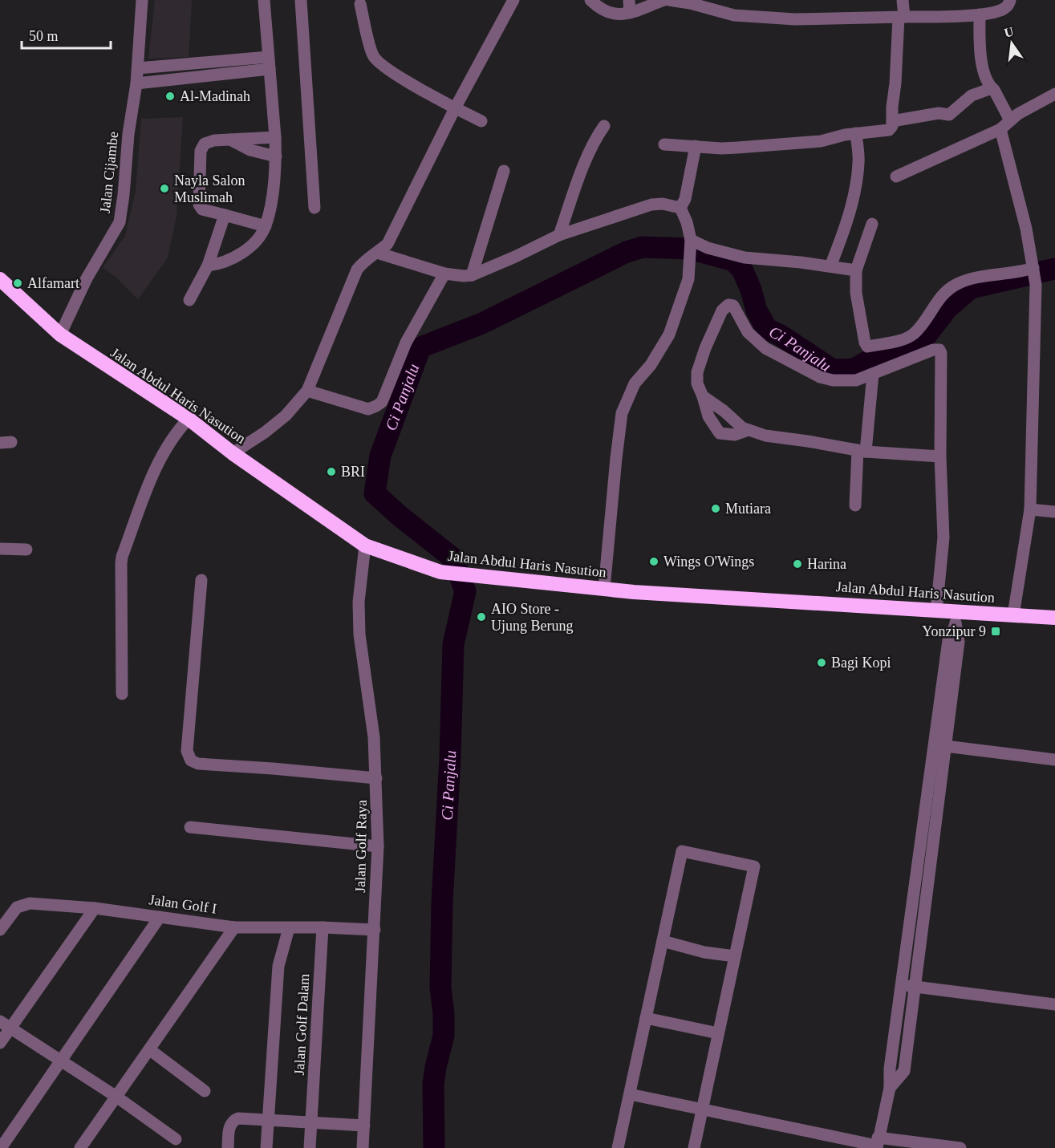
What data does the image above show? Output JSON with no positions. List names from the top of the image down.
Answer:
{
  "streets": {
    "highway": ["Jalan Abdul Haris Nasution"],
    "street": [
      "Jalan Cijambe",
      "Jalan Golf Raya",
      "Jalan Golf I",
      "Jalan Golf Dalam"
    ]
  },
  "crossings": [
    ["Jalan Cijambe", "Jalan Abdul Haris Nasution"],
    ["Jalan Abdul Haris Nasution", "Jalan Golf Raya"],
    ["Jalan Golf Raya", "Jalan Golf I"],
    ["Jalan Golf I", "Jalan Golf Dalam"]
  ],
  "water": ["Ci Panjalu"],
  "places": {
    "other": [
      "Al-Madinah",
      "Nayla Salon Muslimah",
      "Alfamart",
      "BRI",
      "Mutiara",
      "Wings O'Wings",
      "Harina",
      "AIO Store - Ujung Berung",
      "Bagi Kopi"
    ],
    "transit": ["Yonzipur 9"]
  },
  "scale_bar": "50 m",
  "north": "top"
}
